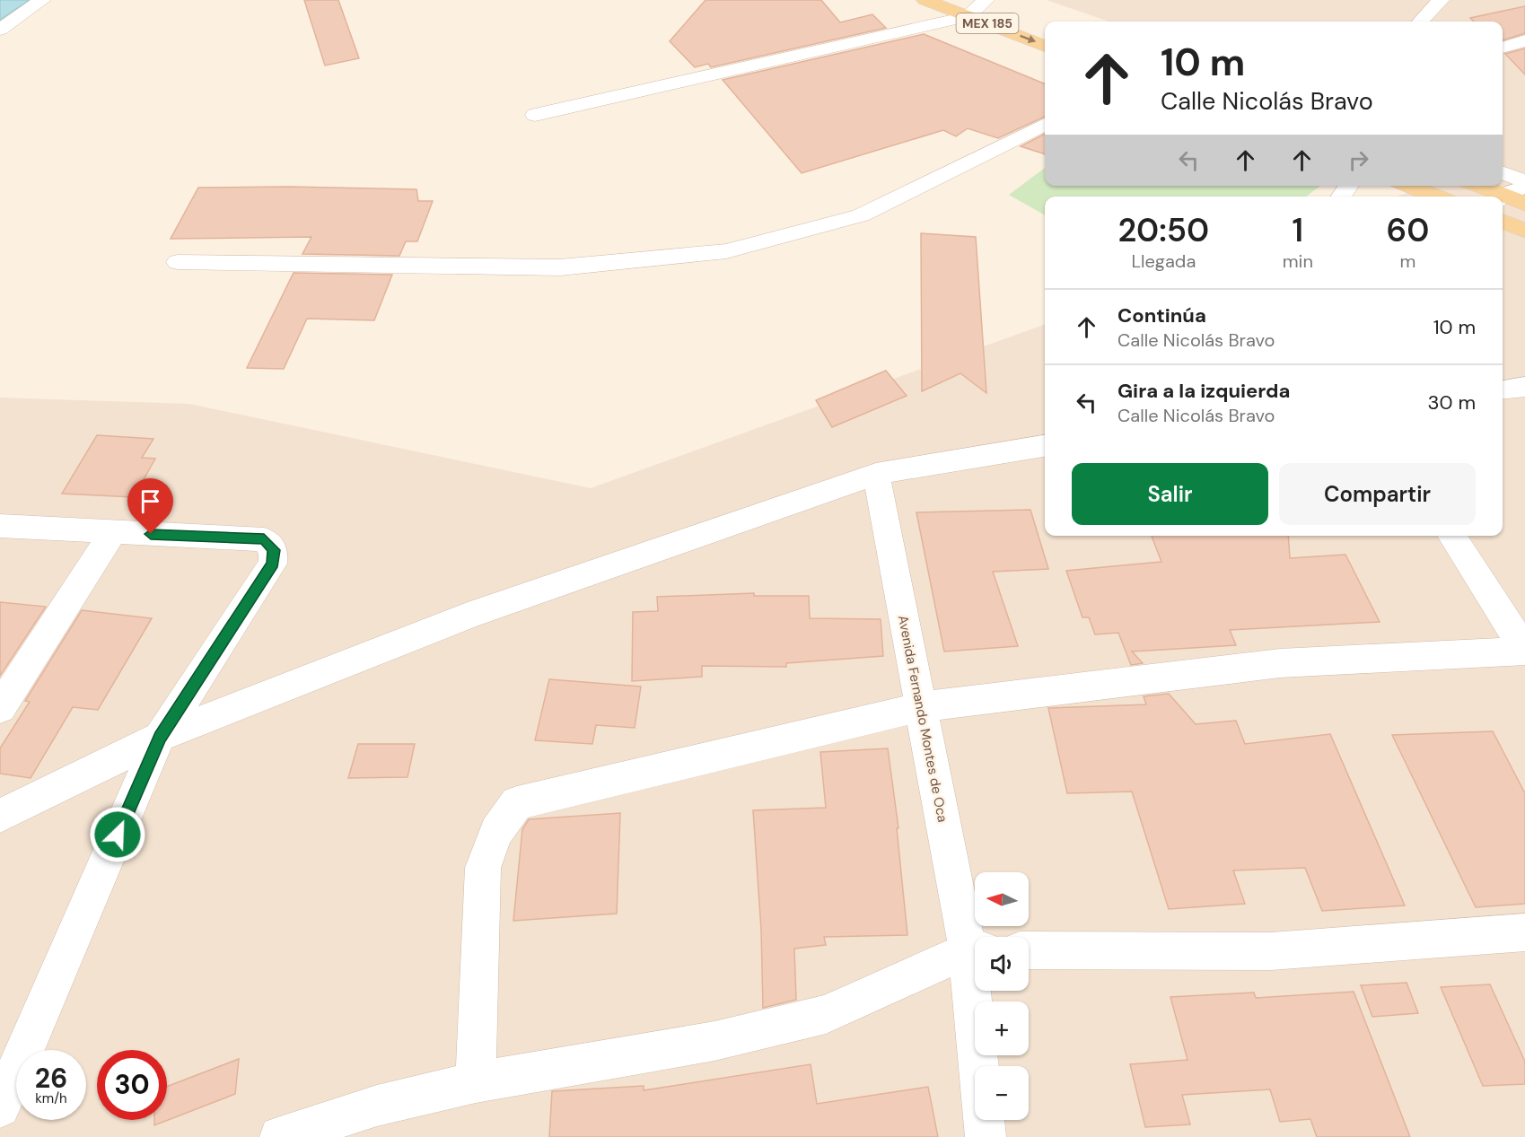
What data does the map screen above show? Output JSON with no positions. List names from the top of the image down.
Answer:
{
  "streets": {
    "main road": ["MEX 185"],
    "street": ["Avenida Fernando Montes de Oca"]
  },
  "north": "left",
  "page": {
    "turn": ["10 m", "Calle Nicolás Bravo"],
    "eta": [
      "20:50",
      "Llegada",
      "1",
      "min",
      "60",
      "m"
    ],
    "list": [
      {
        "name": "Continúa",
        "note": "Calle Nicolás Bravo",
        "value": "10 m"
      },
      {
        "name": "Gira a la izquierda",
        "note": "Calle Nicolás Bravo",
        "value": "30 m"
      }
    ],
    "buttons": ["Salir", "Compartir"],
    "map_buttons": ["+", "−"],
    "speed": "26 km/h",
    "limit": "30"
  }
}
